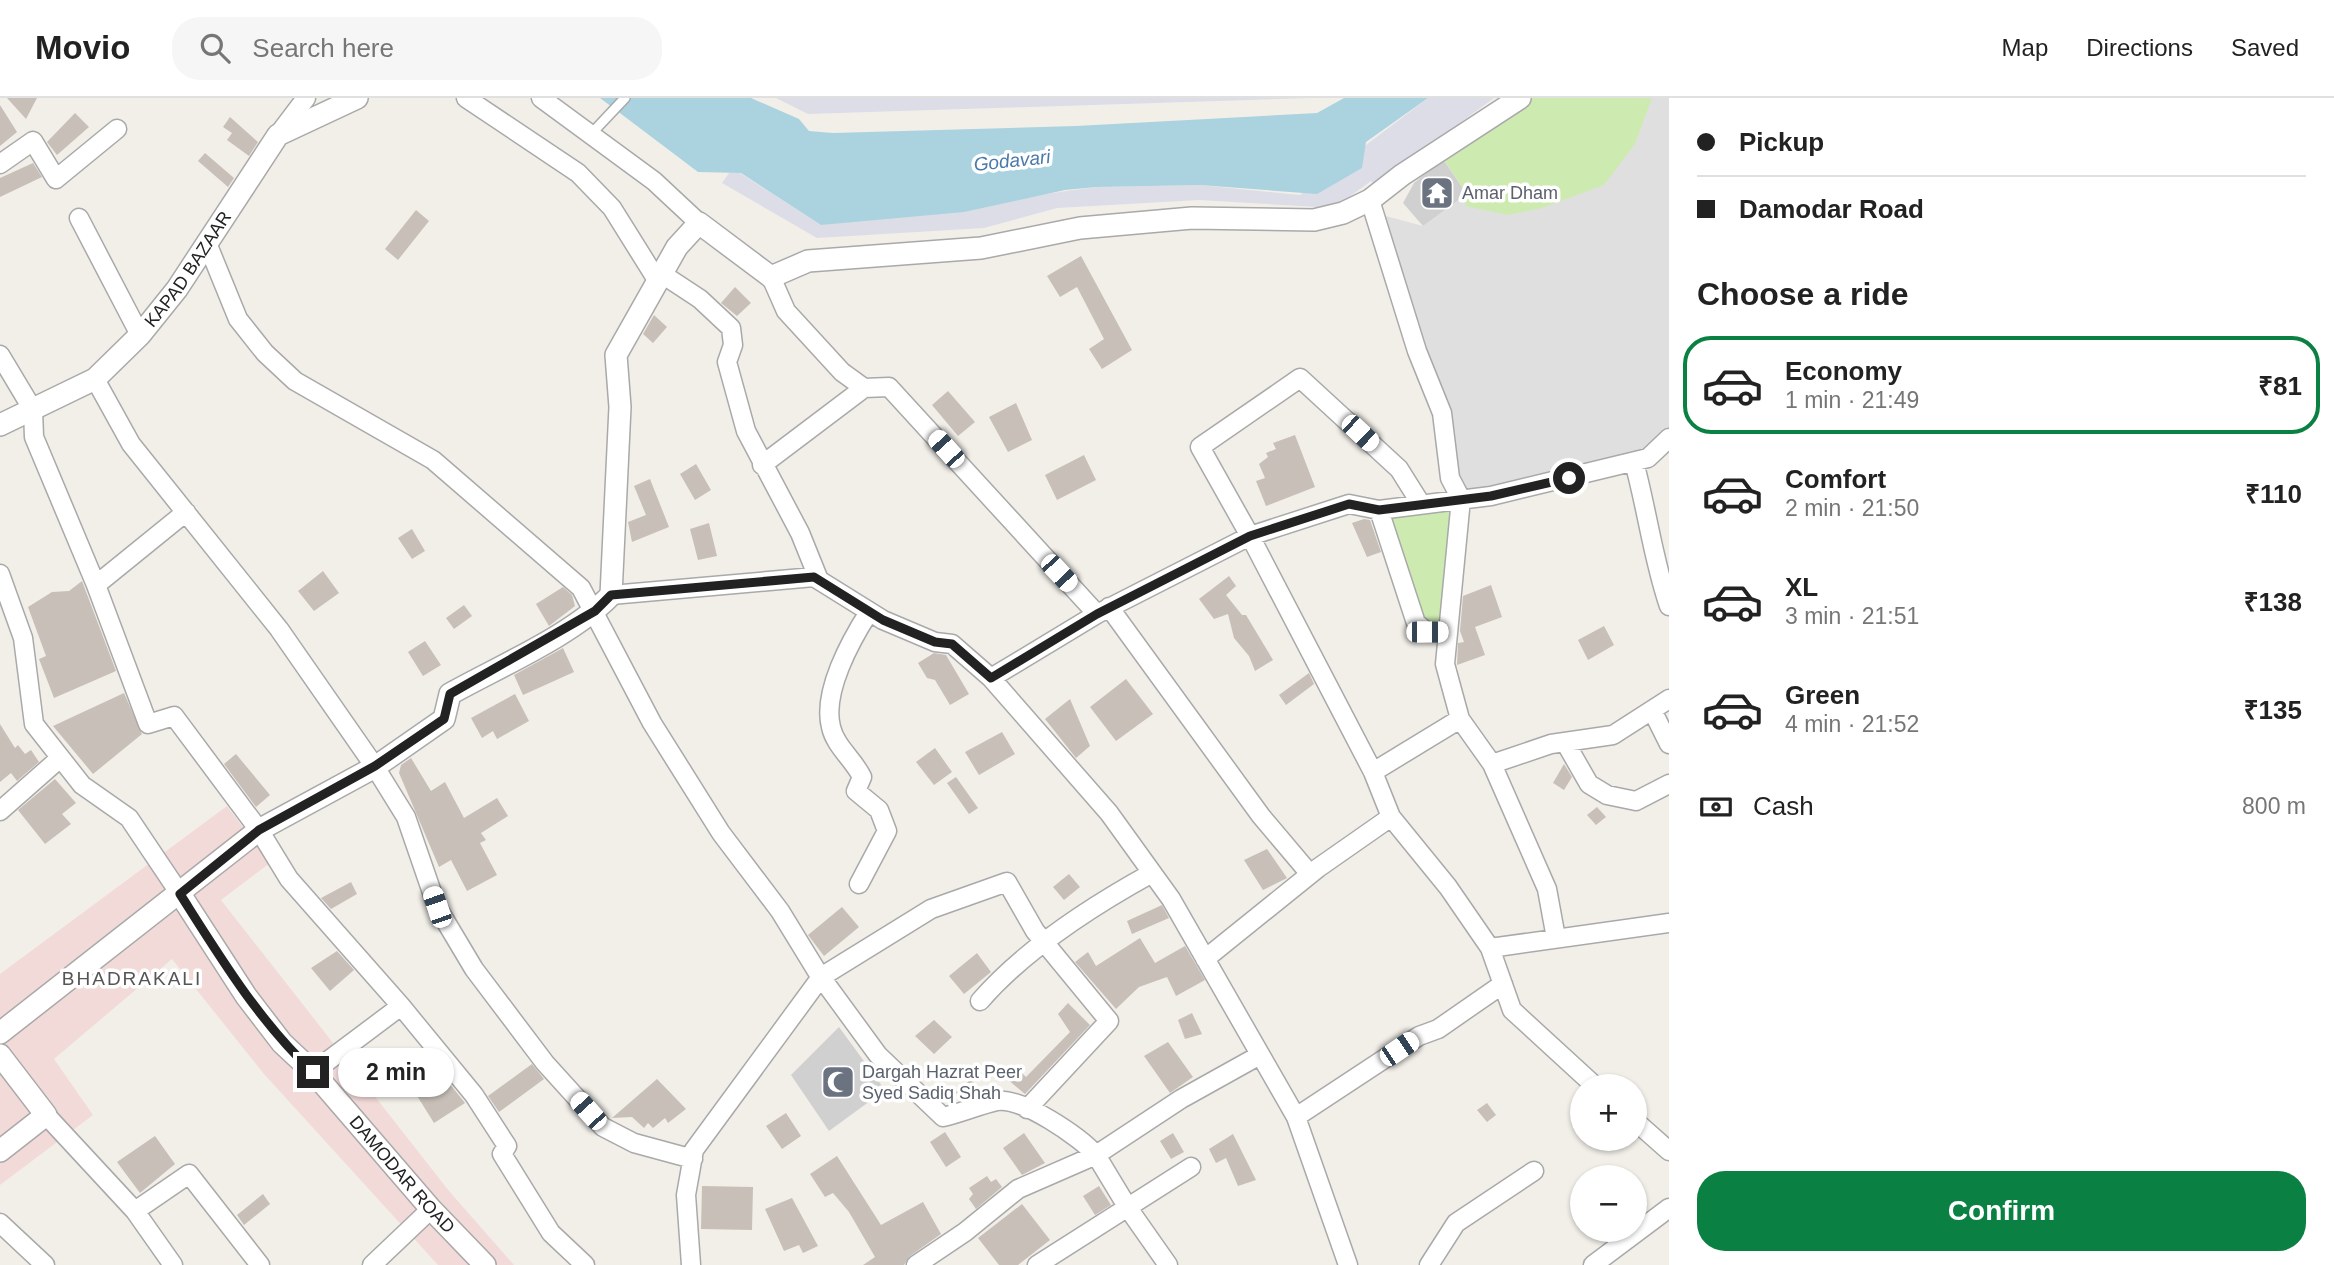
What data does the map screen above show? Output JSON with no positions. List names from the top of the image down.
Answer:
{
  "streets": {
    "street": ["KAPAD BAZAAR", "DAMODAR ROAD"]
  },
  "districts": ["BHADRAKALI"],
  "water": ["Godavari"],
  "places": {
    "temple": ["Amar Dham"],
    "mosque": ["Dargah Hazrat Peer Syed Sadiq Shah"]
  },
  "page": {
    "header": "Movio",
    "search": "Search here",
    "nav": ["Map", "Directions", "Saved"],
    "banner": ["Pickup", "Damodar Road"],
    "heading": "Choose a ride",
    "list": [
      {
        "name": "Economy",
        "note": "1 min · 21:49",
        "value": "₹81"
      },
      {
        "name": "Comfort",
        "note": "2 min · 21:50",
        "value": "₹110"
      },
      {
        "name": "XL",
        "note": "3 min · 21:51",
        "value": "₹138"
      },
      {
        "name": "Green",
        "note": "4 min · 21:52",
        "value": "₹135"
      }
    ],
    "pay": ["Cash", "800 m"],
    "bubble": "2 min",
    "map_buttons": ["+", "−"],
    "buttons": "Confirm"
  }
}
